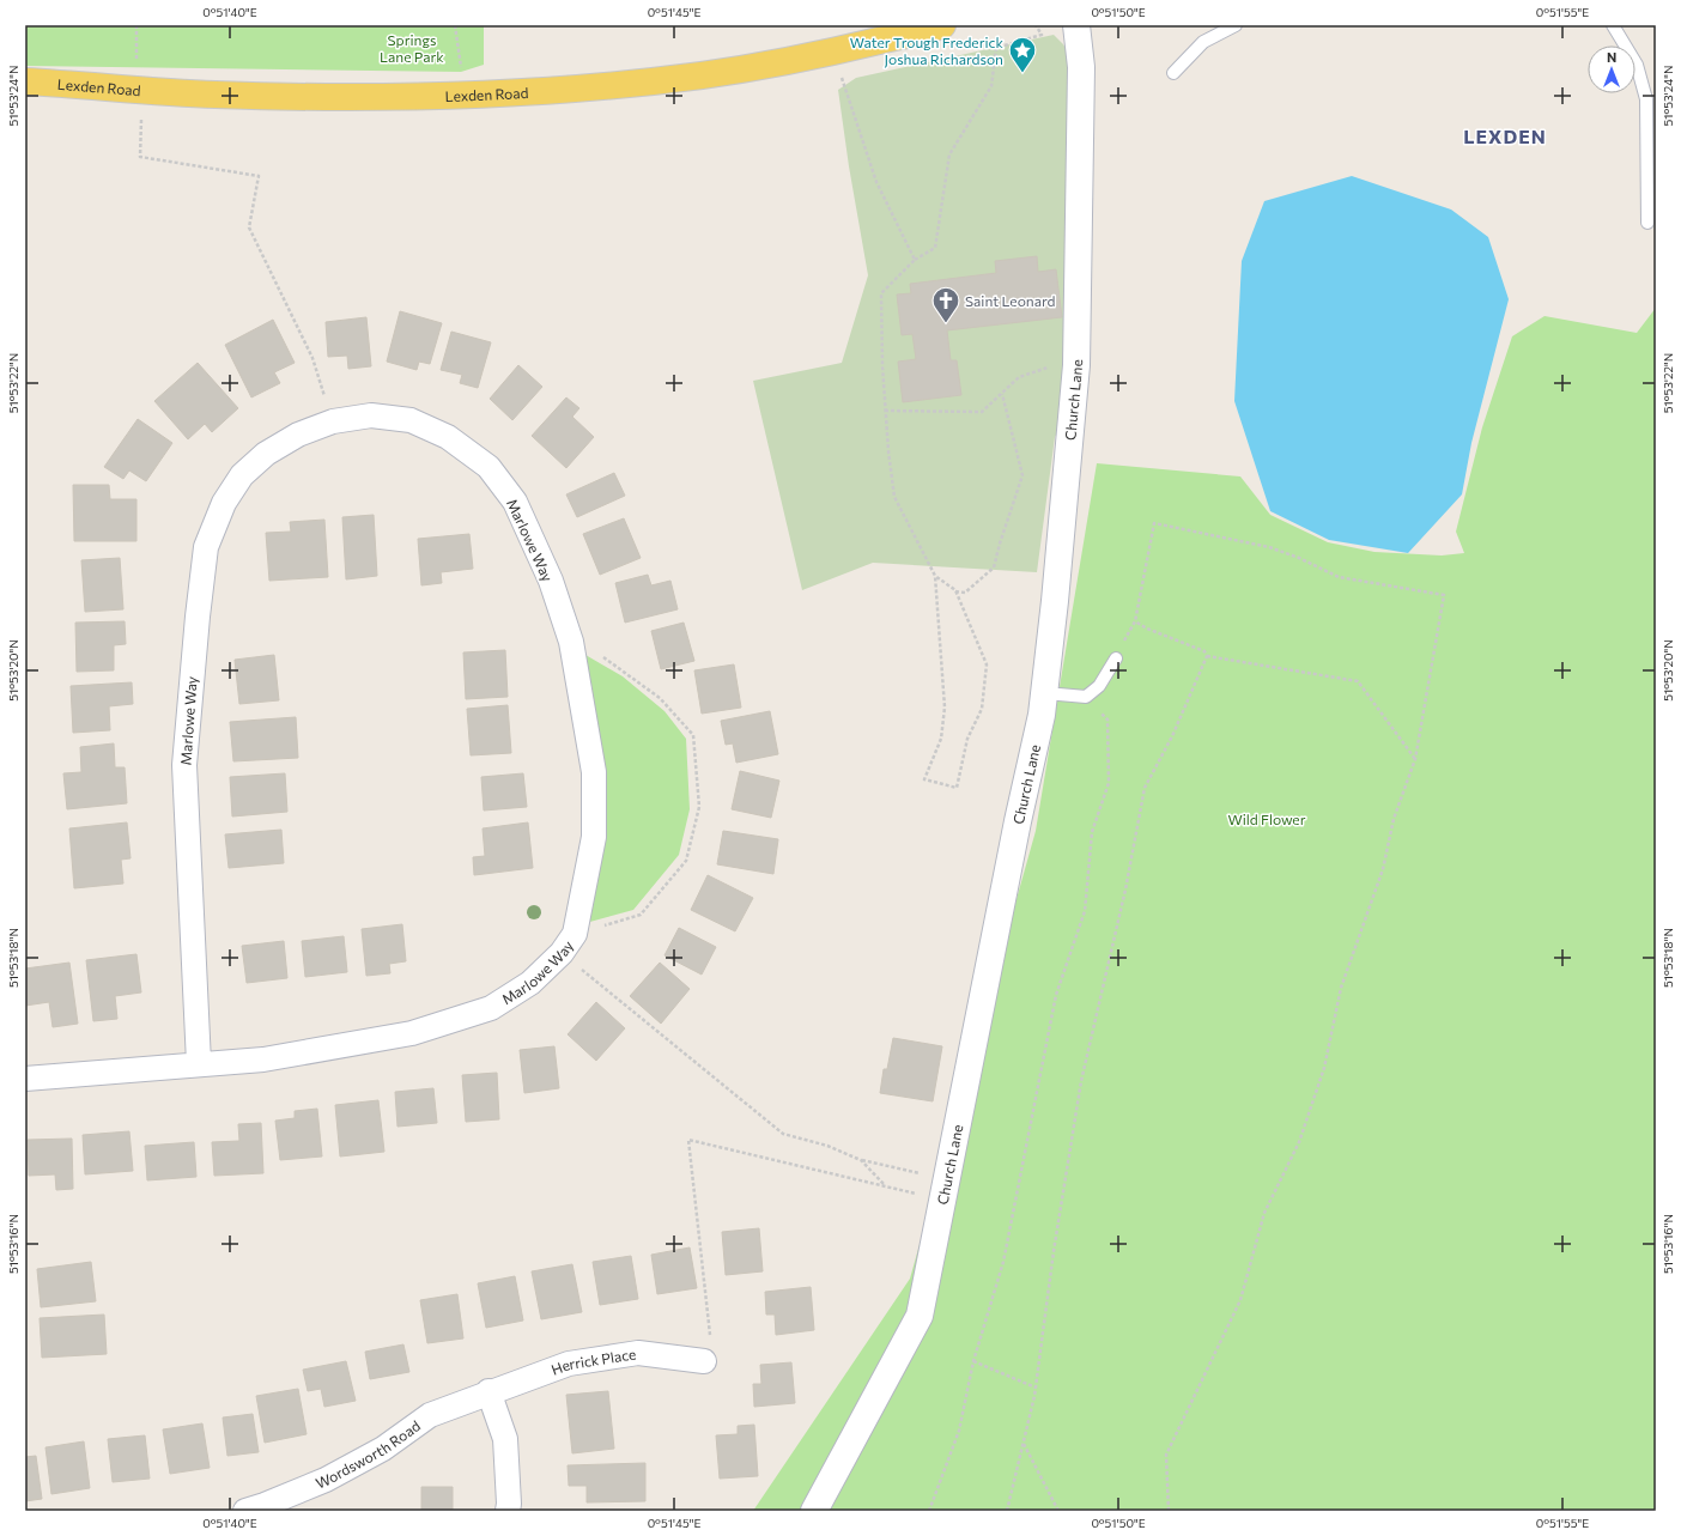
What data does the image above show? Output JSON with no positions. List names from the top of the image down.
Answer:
{
  "streets": {
    "main road": ["Lexden Road"],
    "street": [
      "Church Lane",
      "Marlowe Way",
      "Herrick Place",
      "Wordsworth Road"
    ]
  },
  "crossings": [
    ["Herrick Place", "Wordsworth Road"]
  ],
  "districts": ["LEXDEN"],
  "parks": ["Springs Lane Park", "Wild Flower"],
  "places": {
    "place": ["Water Trough Frederick Joshua Richardson"],
    "church": ["Saint Leonard"]
  },
  "north": "top",
  "coordinates": [
    "0°51'40\"E",
    "0°51'45\"E",
    "0°51'50\"E",
    "0°51'55\"E",
    "51°53'24\"N",
    "51°53'22\"N",
    "51°53'20\"N",
    "51°53'18\"N",
    "51°53'16\"N"
  ]
}
